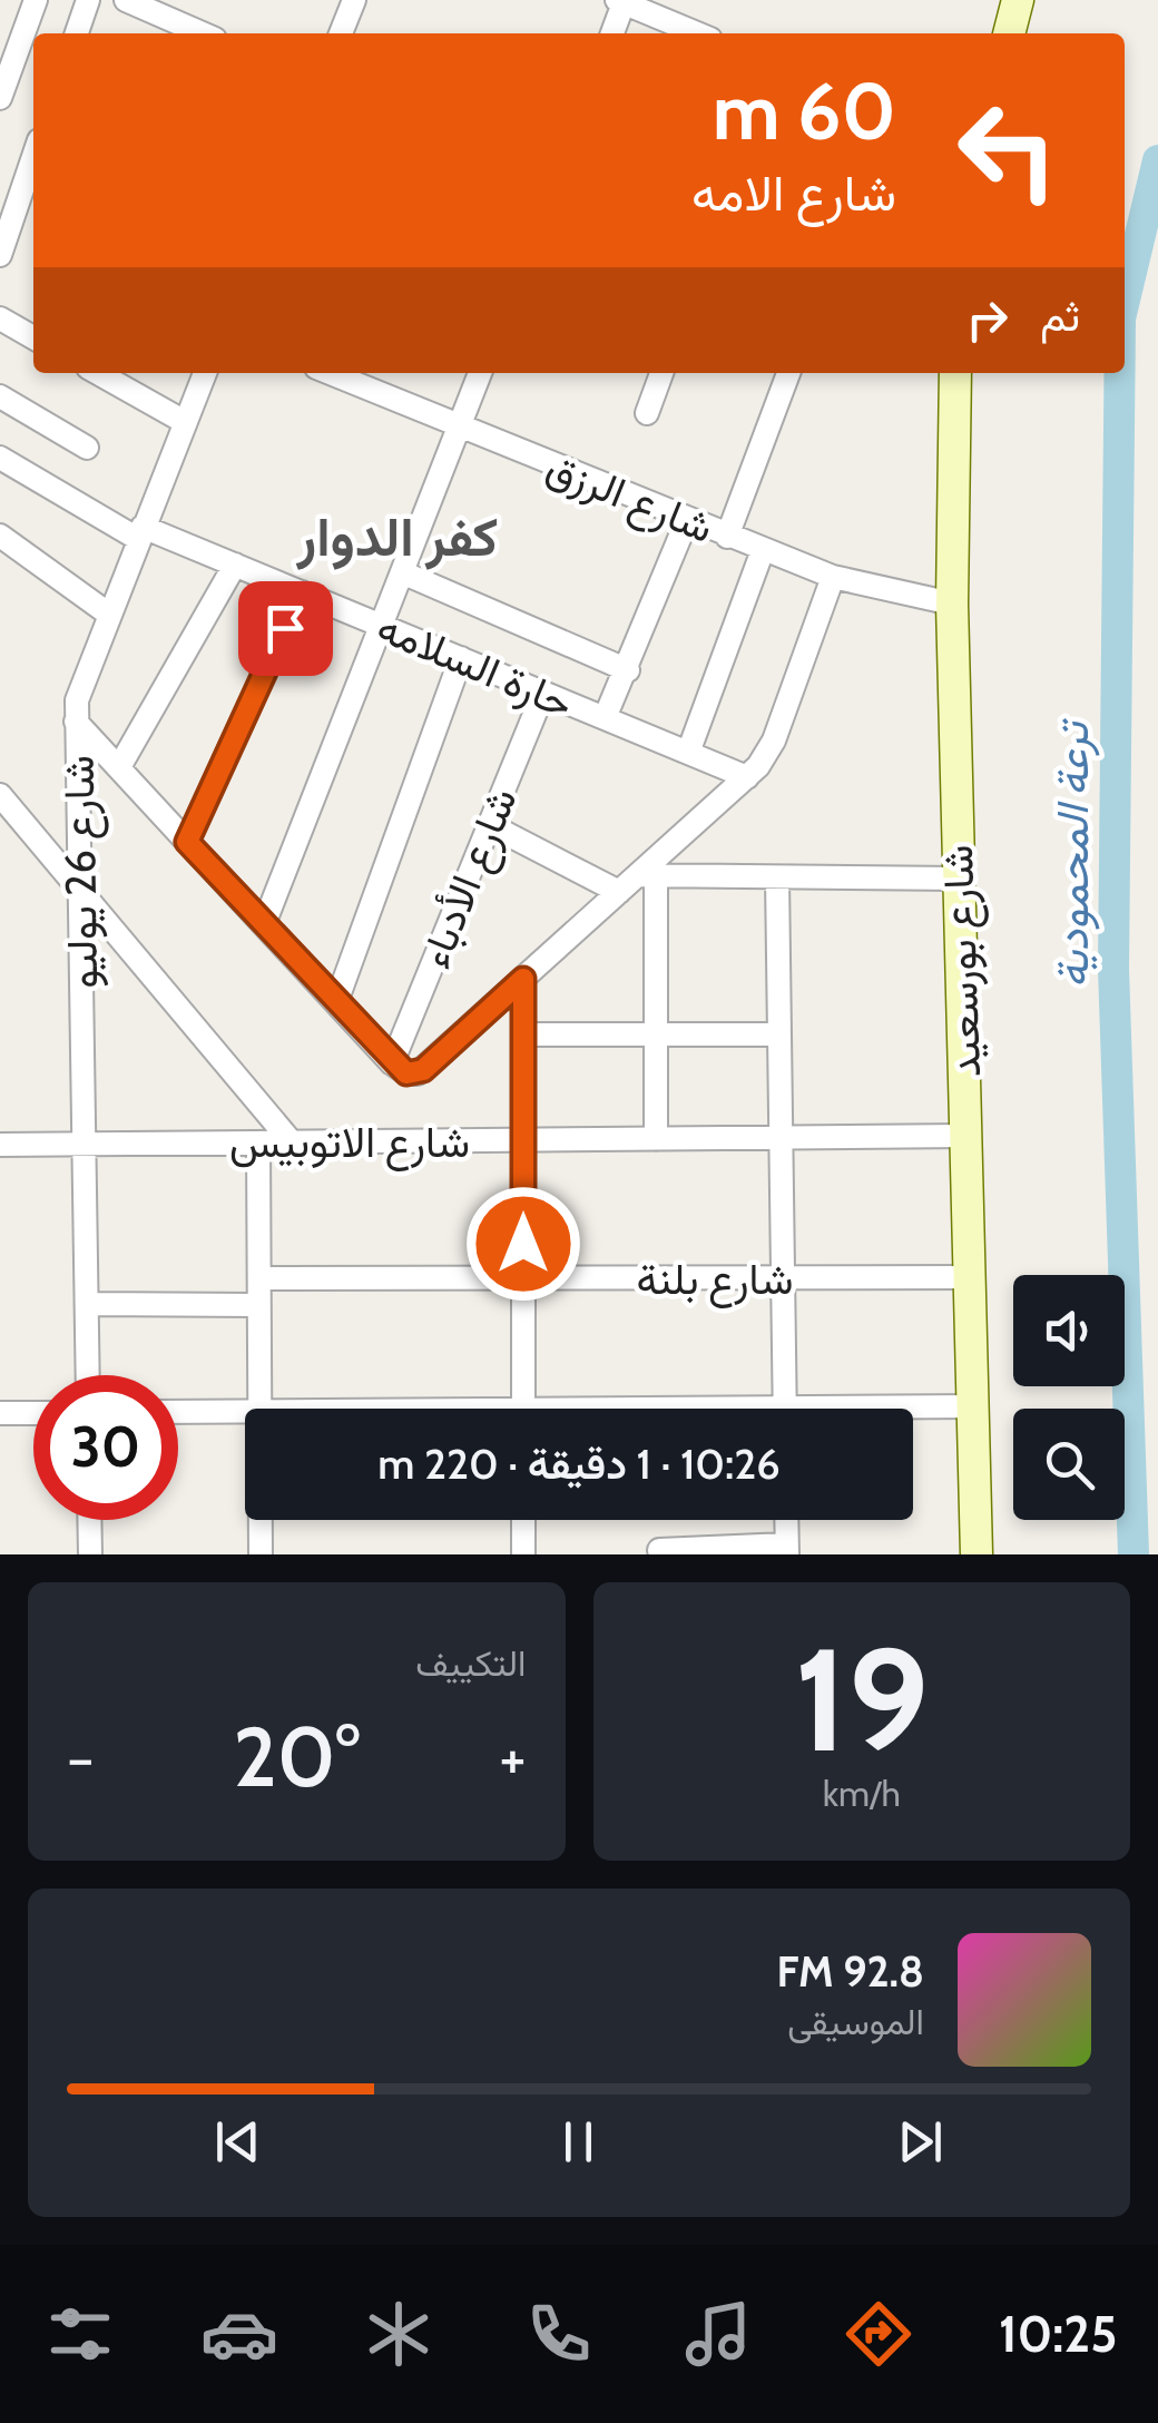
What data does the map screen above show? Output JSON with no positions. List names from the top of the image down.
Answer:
{
  "streets": {
    "main road": ["شارع بورسعيد"],
    "street": [
      "شارع الرزق",
      "حارة السلامه",
      "شارع 26 يوليو",
      "شارع الأدباء",
      "شارع الاتوبيس",
      "شارع بلنة"
    ]
  },
  "crossings": [
    ["شارع الرزق", "شارع بورسعيد"],
    ["حارة السلامه", "شارع 26 يوليو"],
    ["حارة السلامه", "شارع الأدباء"],
    ["شارع 26 يوليو", "شارع الاتوبيس"],
    ["شارع بورسعيد", "شارع الاتوبيس"],
    ["شارع بورسعيد", "شارع بلنة"]
  ],
  "districts": ["كفر الدوار"],
  "water": ["ترعة المحمودية"],
  "page": {
    "turn": ["60 m", "شارع الامه"],
    "then": "ثم",
    "limit": "30",
    "trip": "10:26 · 1 دقيقة · 220 m",
    "tile": [
      ["19", "km/h"],
      "التكييف"
    ],
    "heat": ["−", "20°", "+"],
    "song": ["92.8 FM", "الموسيقى"],
    "tabs": "10:25"
  }
}
